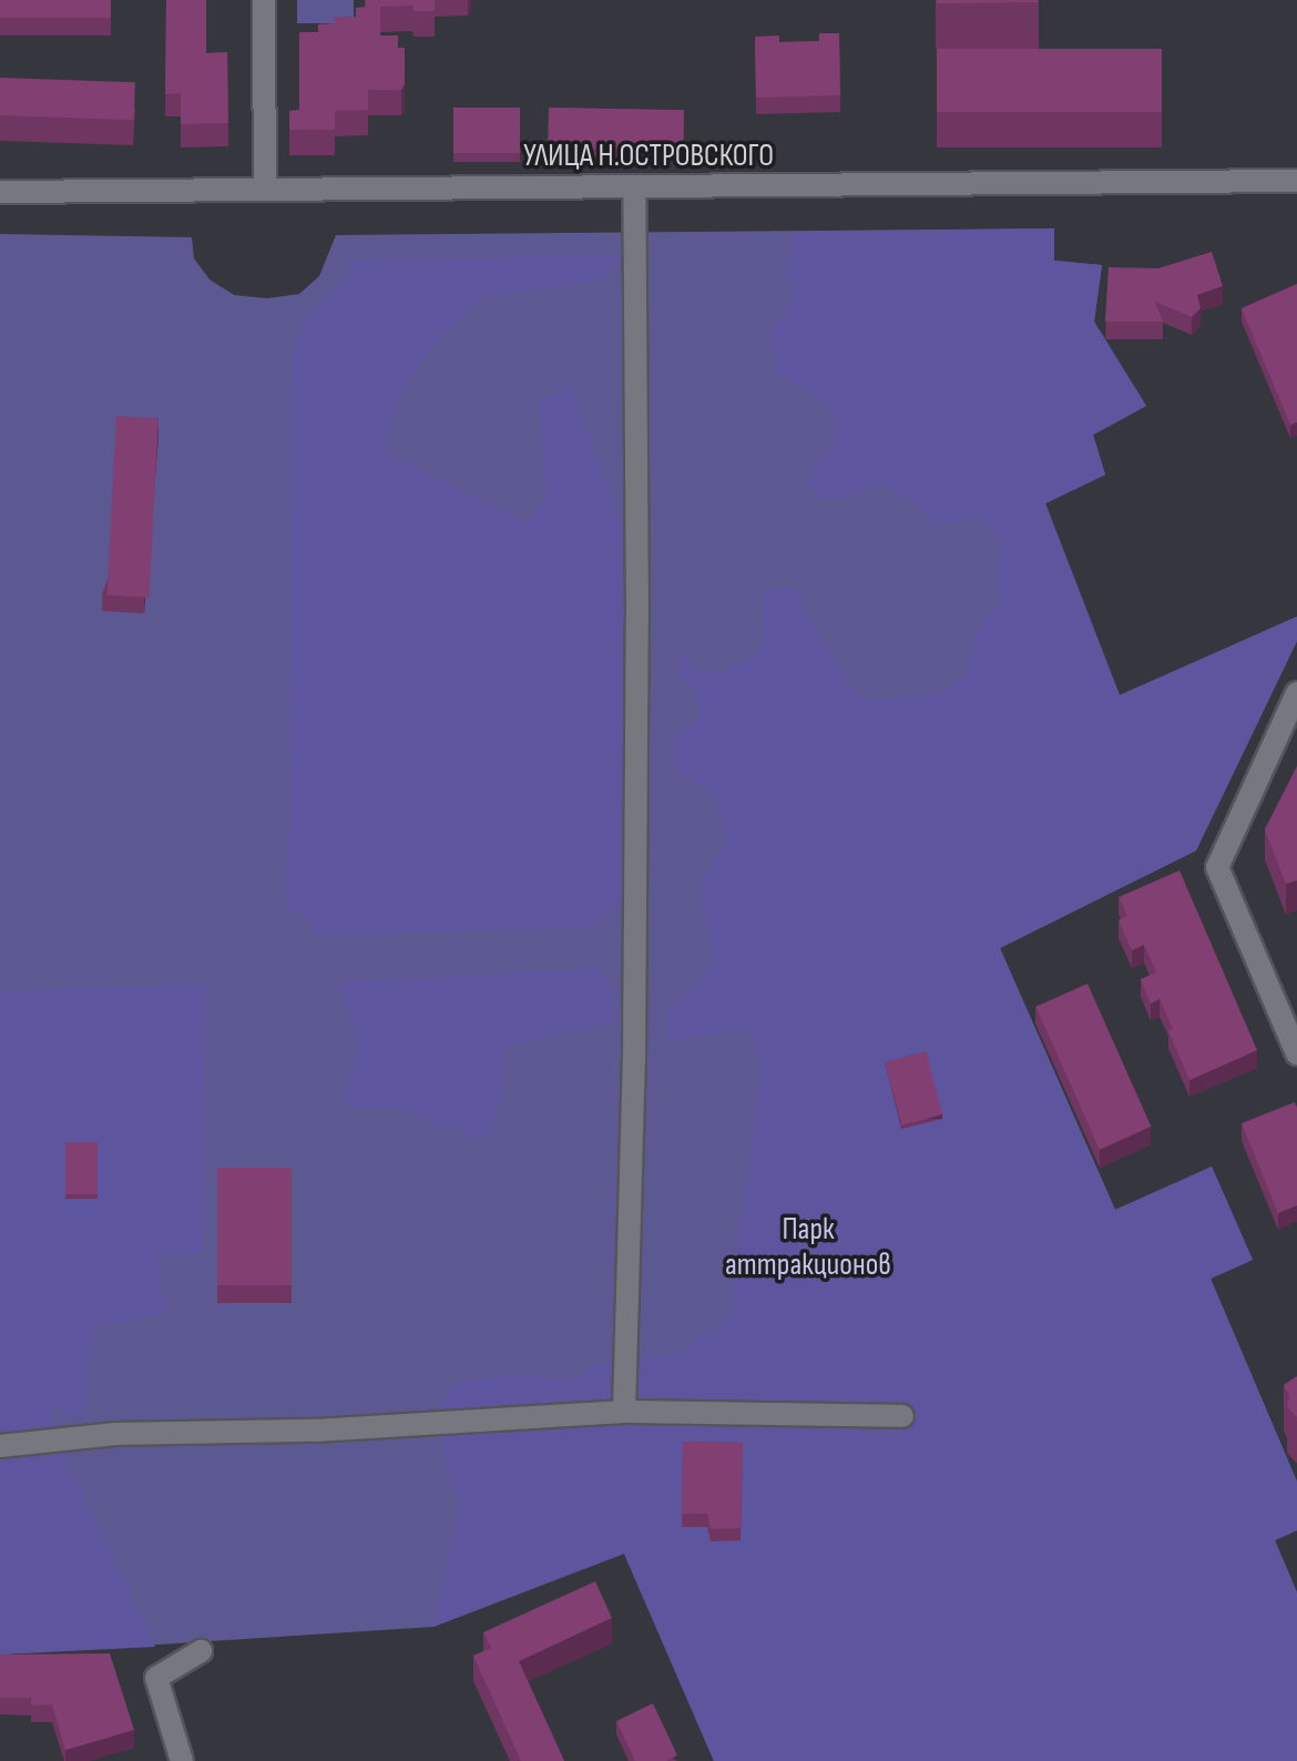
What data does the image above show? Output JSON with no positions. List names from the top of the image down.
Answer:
{
  "streets": {
    "street": ["УЛИЦА Н.ОСТРОВСКОГО"]
  },
  "parks": ["Парк аттракционов"]
}
